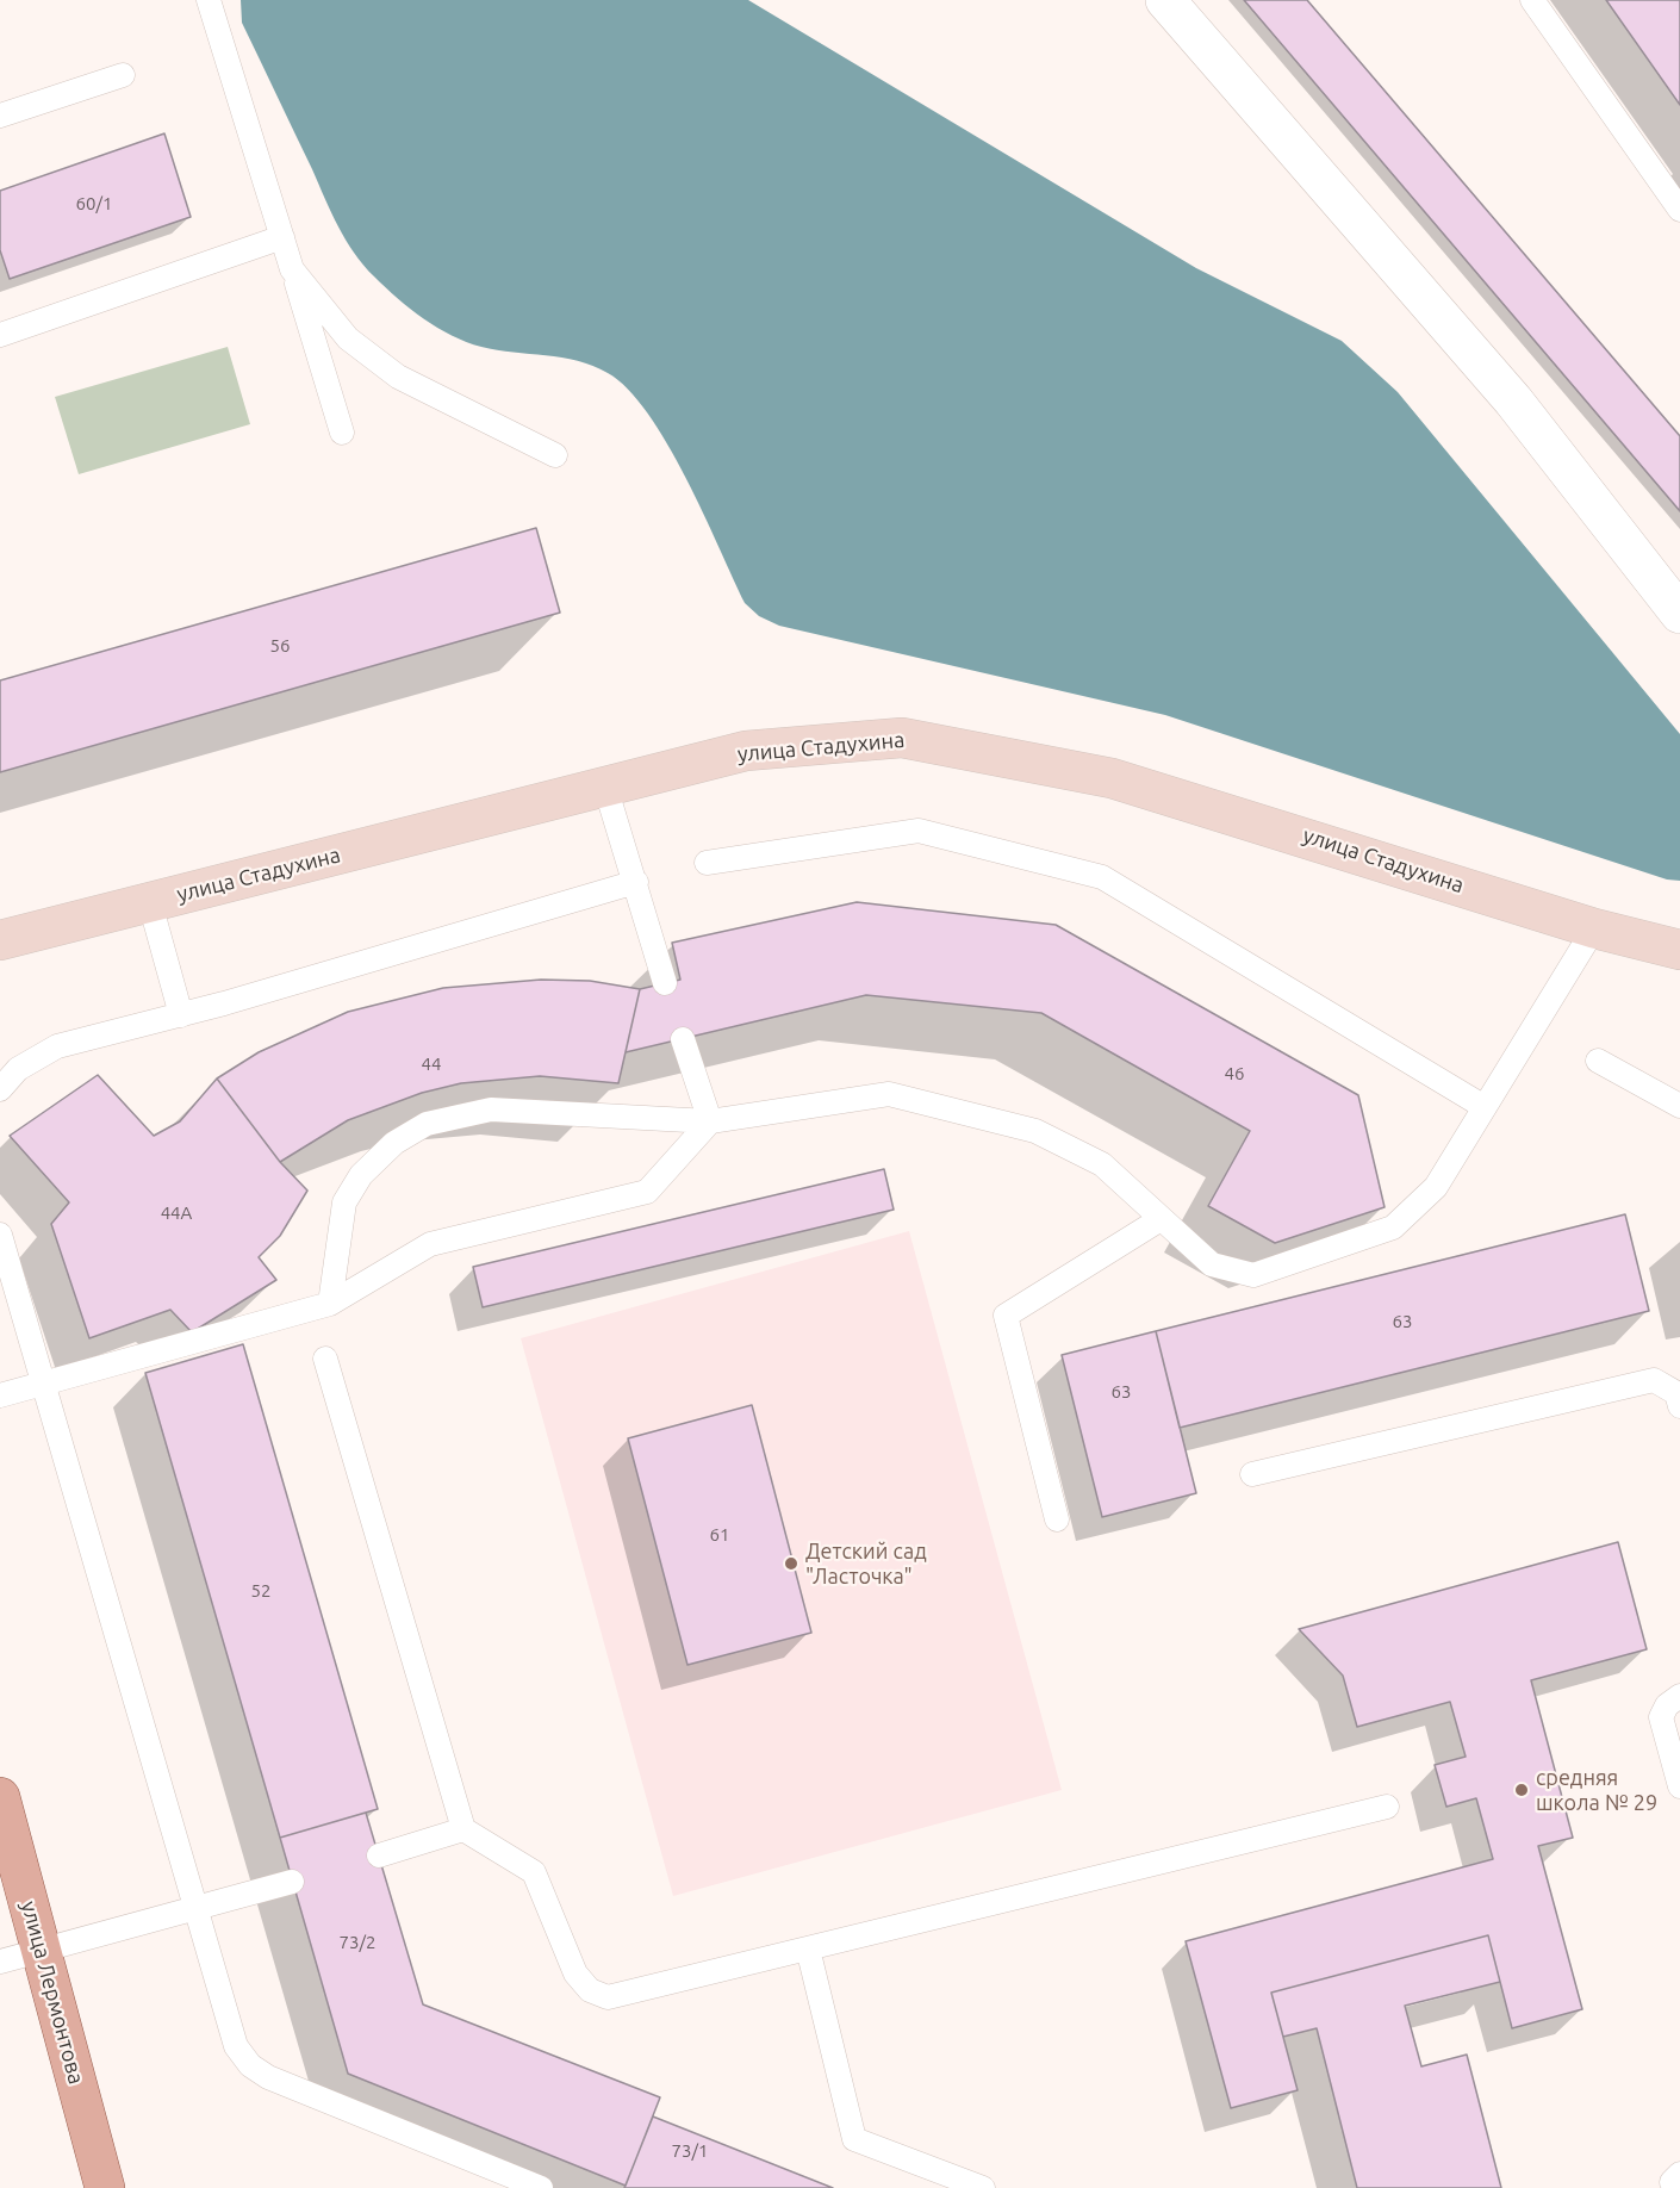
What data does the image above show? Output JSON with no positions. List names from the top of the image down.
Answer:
{
  "streets": {
    "main road": ["улица Лермонтова"],
    "street": ["улица Стадухина"]
  },
  "places": ["Детский сад \"Ласточка\"", "средняя школа № 29"],
  "house_numbers": [
    "60/1",
    "56",
    "44",
    "46",
    "44А",
    "63",
    "63",
    "61",
    "52",
    "73/2",
    "73/1"
  ]
}
